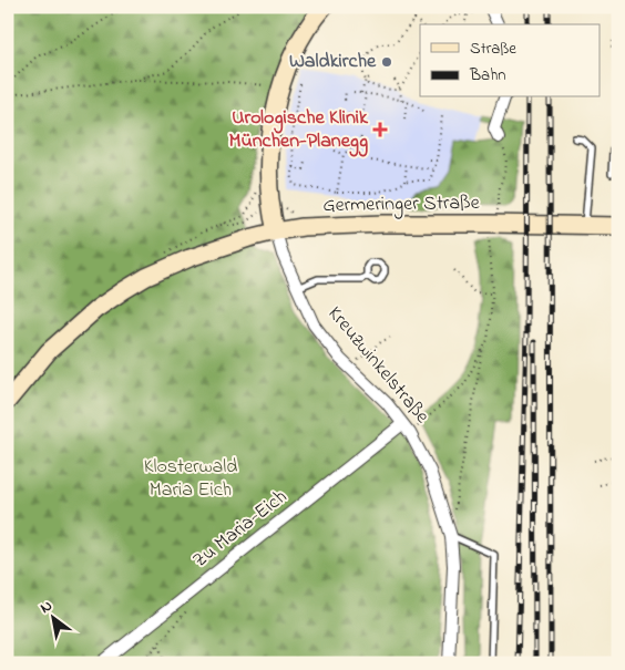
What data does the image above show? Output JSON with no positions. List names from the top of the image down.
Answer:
{
  "streets": {
    "main road": ["Germeringer Straße", "Kreuzwinkelstraße"],
    "street": ["Zu Maria-Eich"]
  },
  "crossings": [
    ["Germeringer Straße", "Kreuzwinkelstraße"],
    ["Kreuzwinkelstraße", "Zu Maria-Eich"]
  ],
  "parks": ["Klosterwald Maria Eich"],
  "places": {
    "other": ["Waldkirche"],
    "health": ["Urologische Klinik München-Planegg"]
  },
  "legend": ["Straße", "Bahn"],
  "north": "top left"
}
